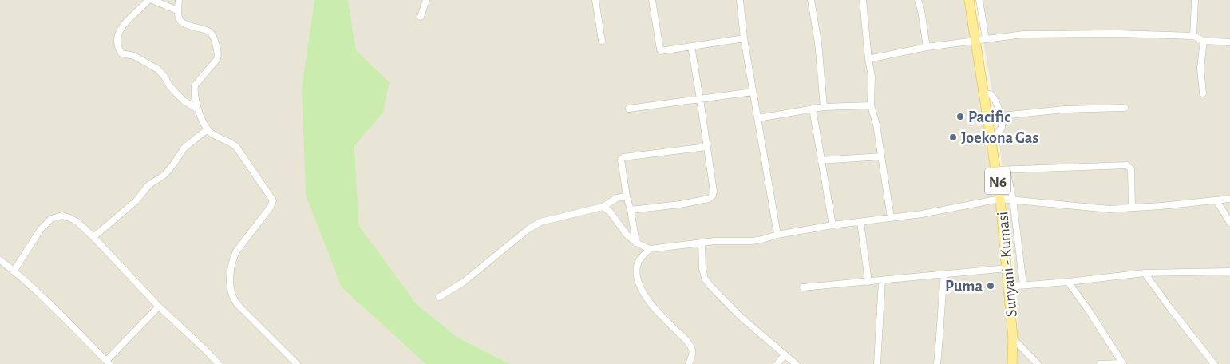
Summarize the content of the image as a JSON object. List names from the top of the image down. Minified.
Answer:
{"streets":{"main road":["N6","Sunyani - Kumasi"]},"places":["Pacific","Joekona Gas","Puma"]}
